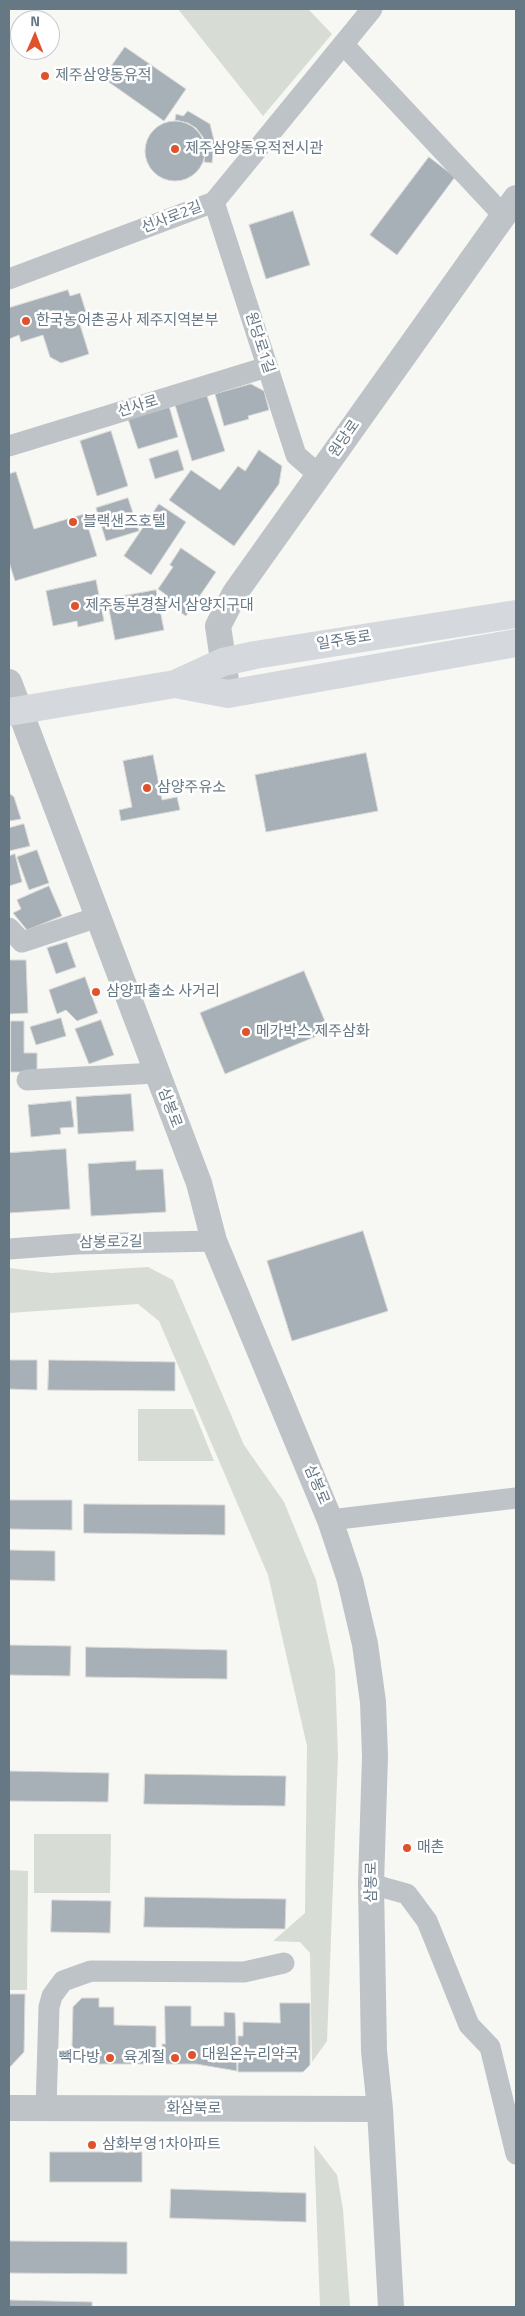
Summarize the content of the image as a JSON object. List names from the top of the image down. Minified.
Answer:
{"streets":{"main road":["일주동로"],"street":["선사로2길","원당로1길","선사로","원당로","삼봉로","삼봉로2길","화삼북로"]},"crossings":[["선사로2길","원당로1길"],["원당로1길","선사로"],["원당로1길","원당로"],["원당로","일주동로"],["일주동로","삼봉로"],["삼봉로","삼봉로2길"],["삼봉로","화삼북로"]],"places":["제주삼양동유적","제주삼양동유적전시관","한국농어촌공사 제주지역본부","블랙샌즈호텔","제주동부경찰서 삼양지구대","삼양주유소","삼양파출소 사거리","메가박스 제주삼화","매촌","대원온누리약국","빽다방","육계절","삼화부영1차아파트"],"north":"top"}
